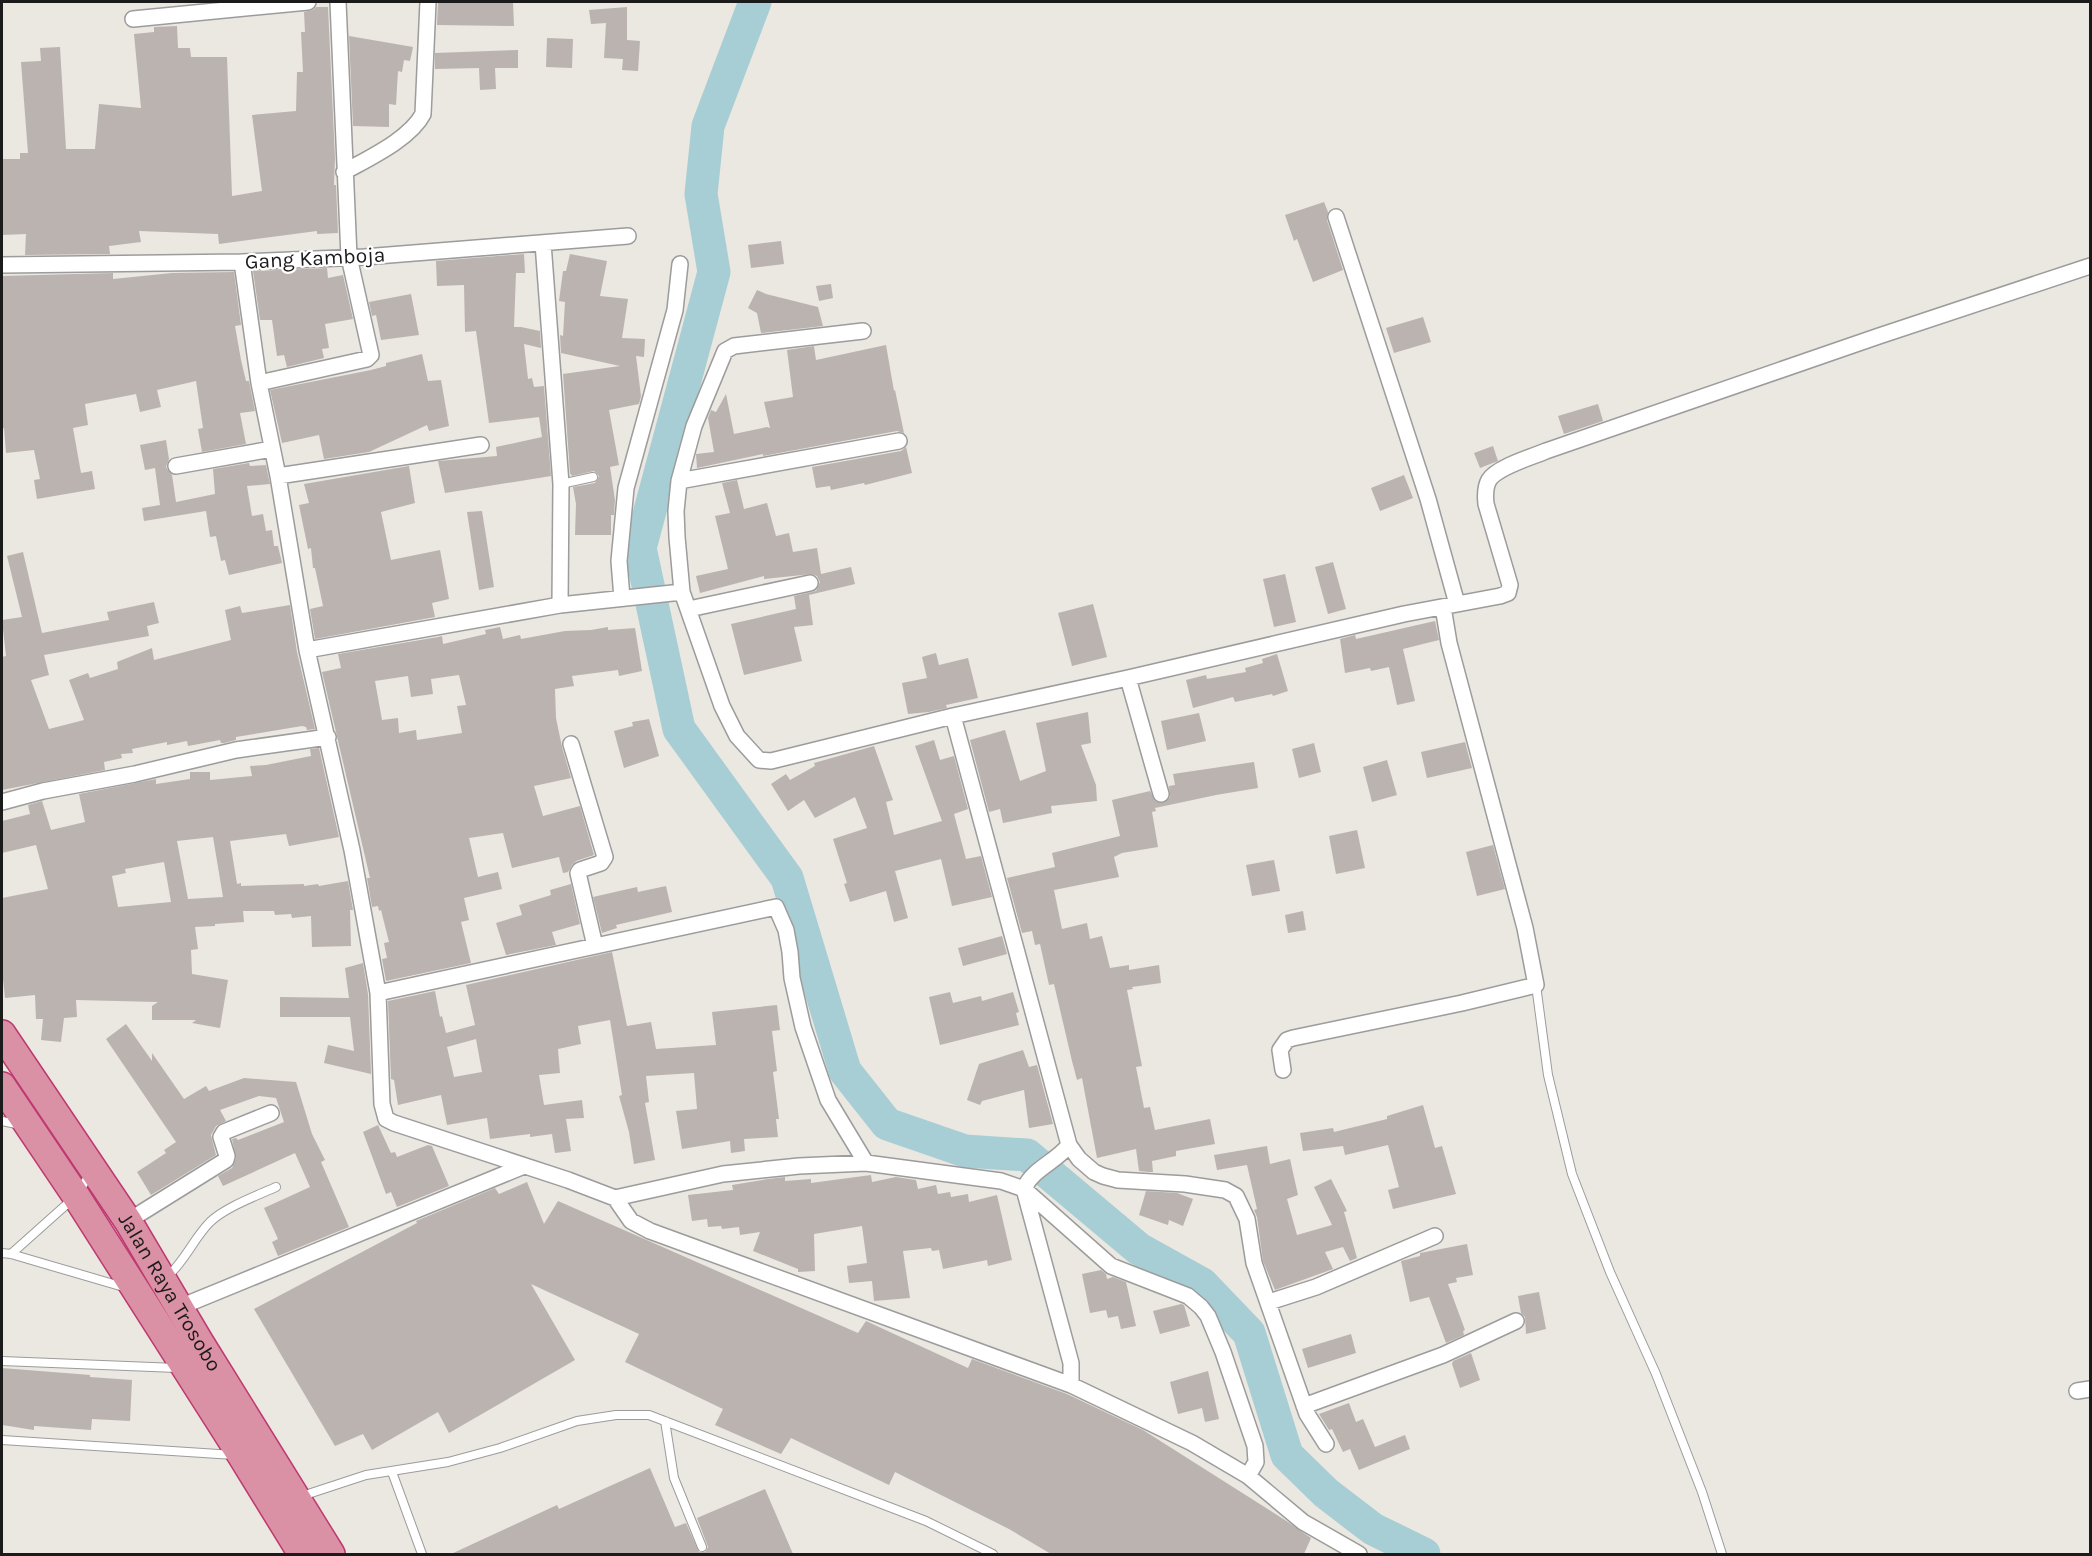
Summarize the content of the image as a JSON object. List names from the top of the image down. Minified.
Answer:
{"streets":{"highway":["Jalan Raya Trosobo"],"street":["Gang Kamboja"]}}
